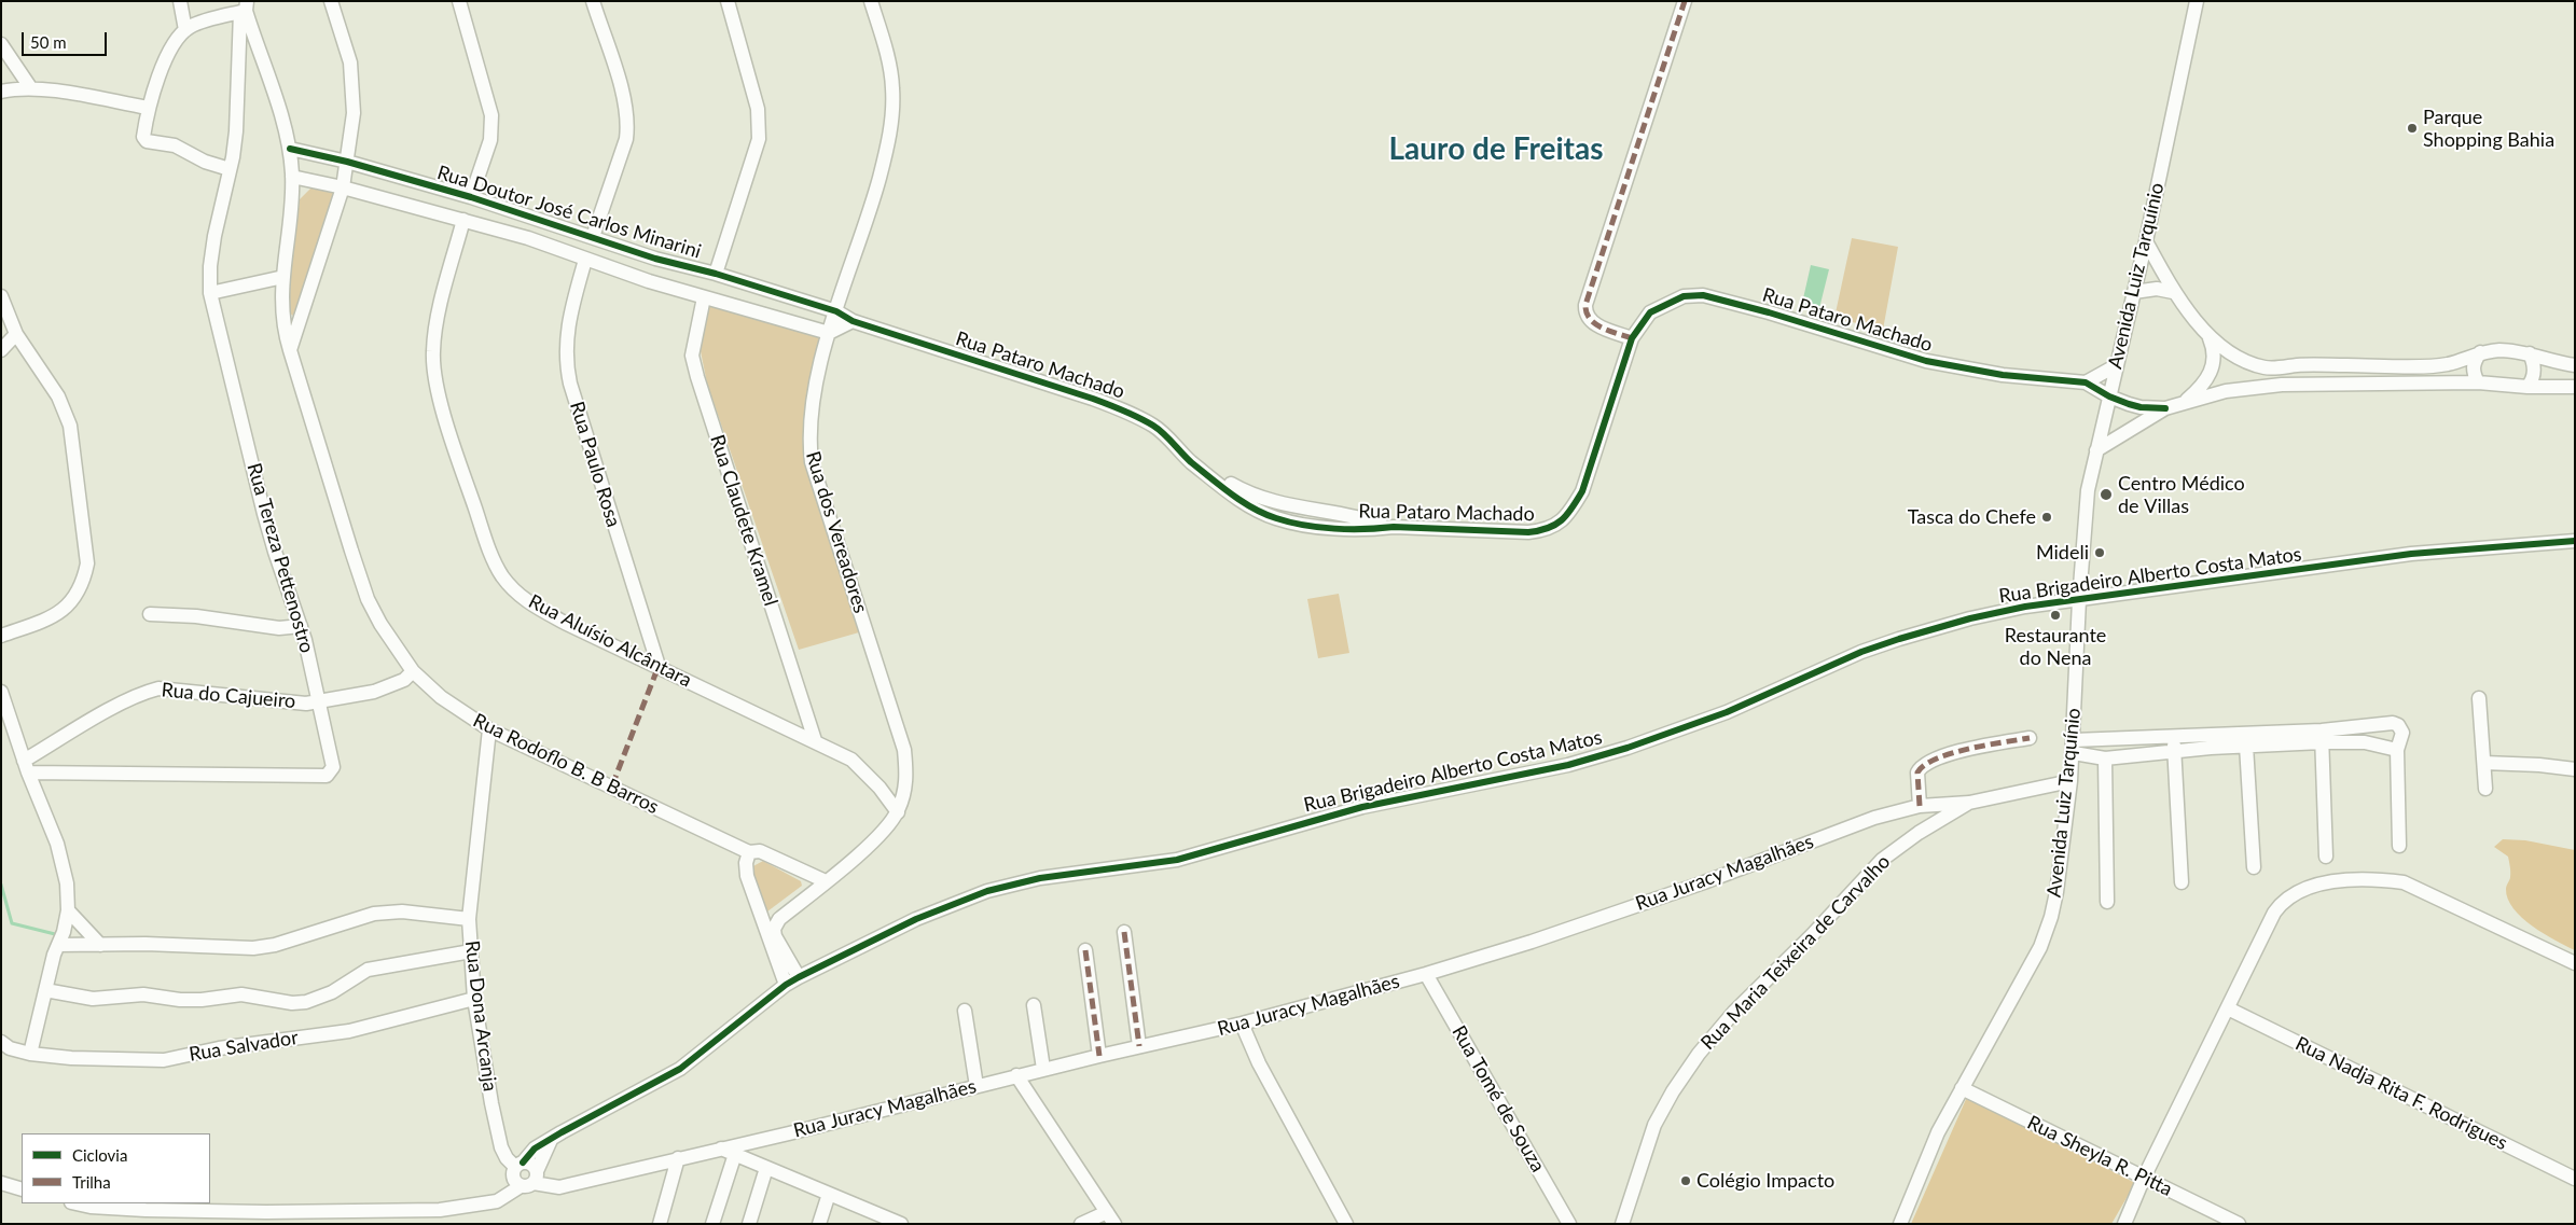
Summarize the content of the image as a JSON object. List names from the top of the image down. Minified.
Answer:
{"streets":{"street":["Rua Doutor José Carlos Minarini","Avenida Luiz Tarquínio","Rua Pataro Machado","Rua Paulo Rosa","Rua Claudete Kramel","Rua dos Vereadores","Rua Tereza Pettenostro","Rua Brigadeiro Alberto Costa Matos","Rua Aluísio Alcântara","Rua do Cajueiro","Rua Rodoflo B. B Barros","Rua Juracy Magalhães","Rua Maria Teixeira de Carvalho","Rua Dona Arcanja","Rua Salvador","Rua Nadja Rita F. Rodrigues","Rua Tomé de Souza","Rua Sheyla R. Pitta"]},"crossings":[["Rua Doutor José Carlos Minarini","Rua Pataro Machado"],["Rua Doutor José Carlos Minarini","Rua Paulo Rosa"],["Rua Doutor José Carlos Minarini","Rua Claudete Kramel"],["Rua Doutor José Carlos Minarini","Rua dos Vereadores"],["Rua Doutor José Carlos Minarini","Rua Aluísio Alcântara"],["Rua Doutor José Carlos Minarini","Rua Rodoflo B. B Barros"],["Avenida Luiz Tarquínio","Rua Pataro Machado"],["Avenida Luiz Tarquínio","Rua Brigadeiro Alberto Costa Matos"],["Avenida Luiz Tarquínio","Rua Juracy Magalhães"],["Avenida Luiz Tarquínio","Rua Sheyla R. Pitta"],["Rua Pataro Machado","Rua dos Vereadores"],["Rua Paulo Rosa","Rua Aluísio Alcântara"],["Rua Claudete Kramel","Rua Aluísio Alcântara"],["Rua dos Vereadores","Rua Brigadeiro Alberto Costa Matos"],["Rua dos Vereadores","Rua Aluísio Alcântara"],["Rua dos Vereadores","Rua Rodoflo B. B Barros"],["Rua Tereza Pettenostro","Rua do Cajueiro"],["Rua Tereza Pettenostro","Rua Rodoflo B. B Barros"],["Rua Brigadeiro Alberto Costa Matos","Rua Dona Arcanja"],["Rua do Cajueiro","Rua Rodoflo B. B Barros"],["Rua Rodoflo B. B Barros","Rua Dona Arcanja"],["Rua Juracy Magalhães","Rua Maria Teixeira de Carvalho"],["Rua Juracy Magalhães","Rua Tomé de Souza"],["Rua Dona Arcanja","Rua Salvador"]],"districts":["Lauro de Freitas"],"places":["Parque Shopping Bahia","Centro Médico de Villas","Tasca do Chefe","Mideli","Restaurante do Nena","Colégio Impacto"],"legend":["Ciclovia","Trilha"],"scale_bar":"50 m"}
